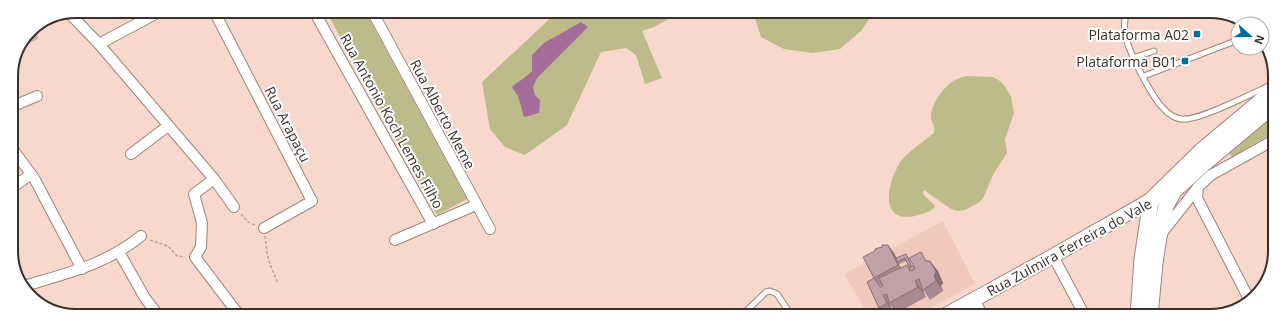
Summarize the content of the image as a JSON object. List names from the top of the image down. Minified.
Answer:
{"streets":{"street":["Rua Alberto Meme","Rua Antonio Koch Lemes Filho","Rua Arapaçu","Rua Zulmira Ferreira do Vale"]},"places":{"transit":["Plataforma A02","Plataforma B01"]},"north":"right"}
